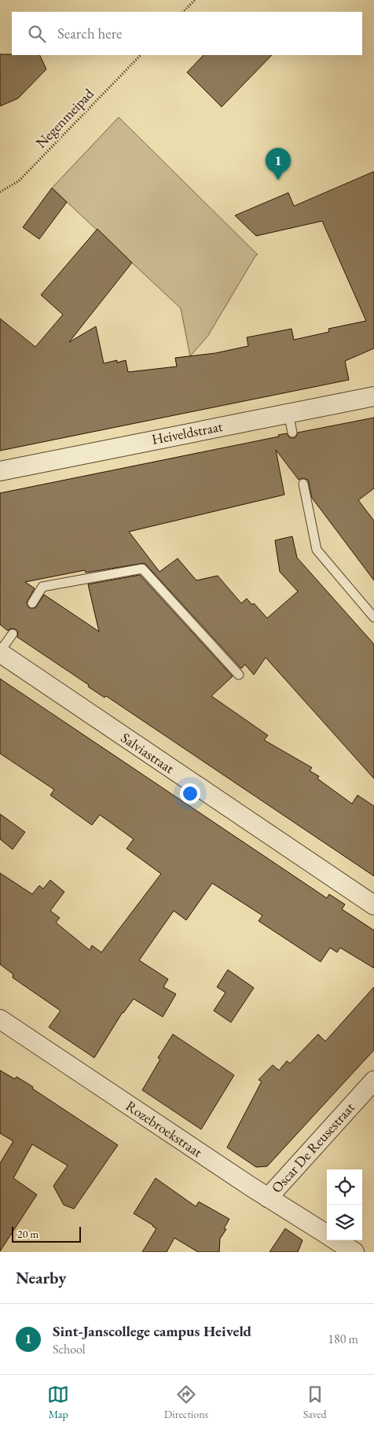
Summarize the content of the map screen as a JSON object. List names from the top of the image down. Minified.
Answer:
{"streets":{"street":["Heiveldstraat","Salviastraat","Rozebroekstraat","Oscar De Reusestraat"],"path":["Negenmeipad"]},"crossings":[["Rozebroekstraat","Oscar De Reusestraat"]],"scale_bar":"20 m","page":{"search":"Search here","pins":"1","scale":"20 m","heading":"Nearby","list":[{"mark":"1","name":"Sint-Janscollege campus Heiveld","note":"School","value":"180 m"}],"nav":["Map","Directions","Saved"]}}
